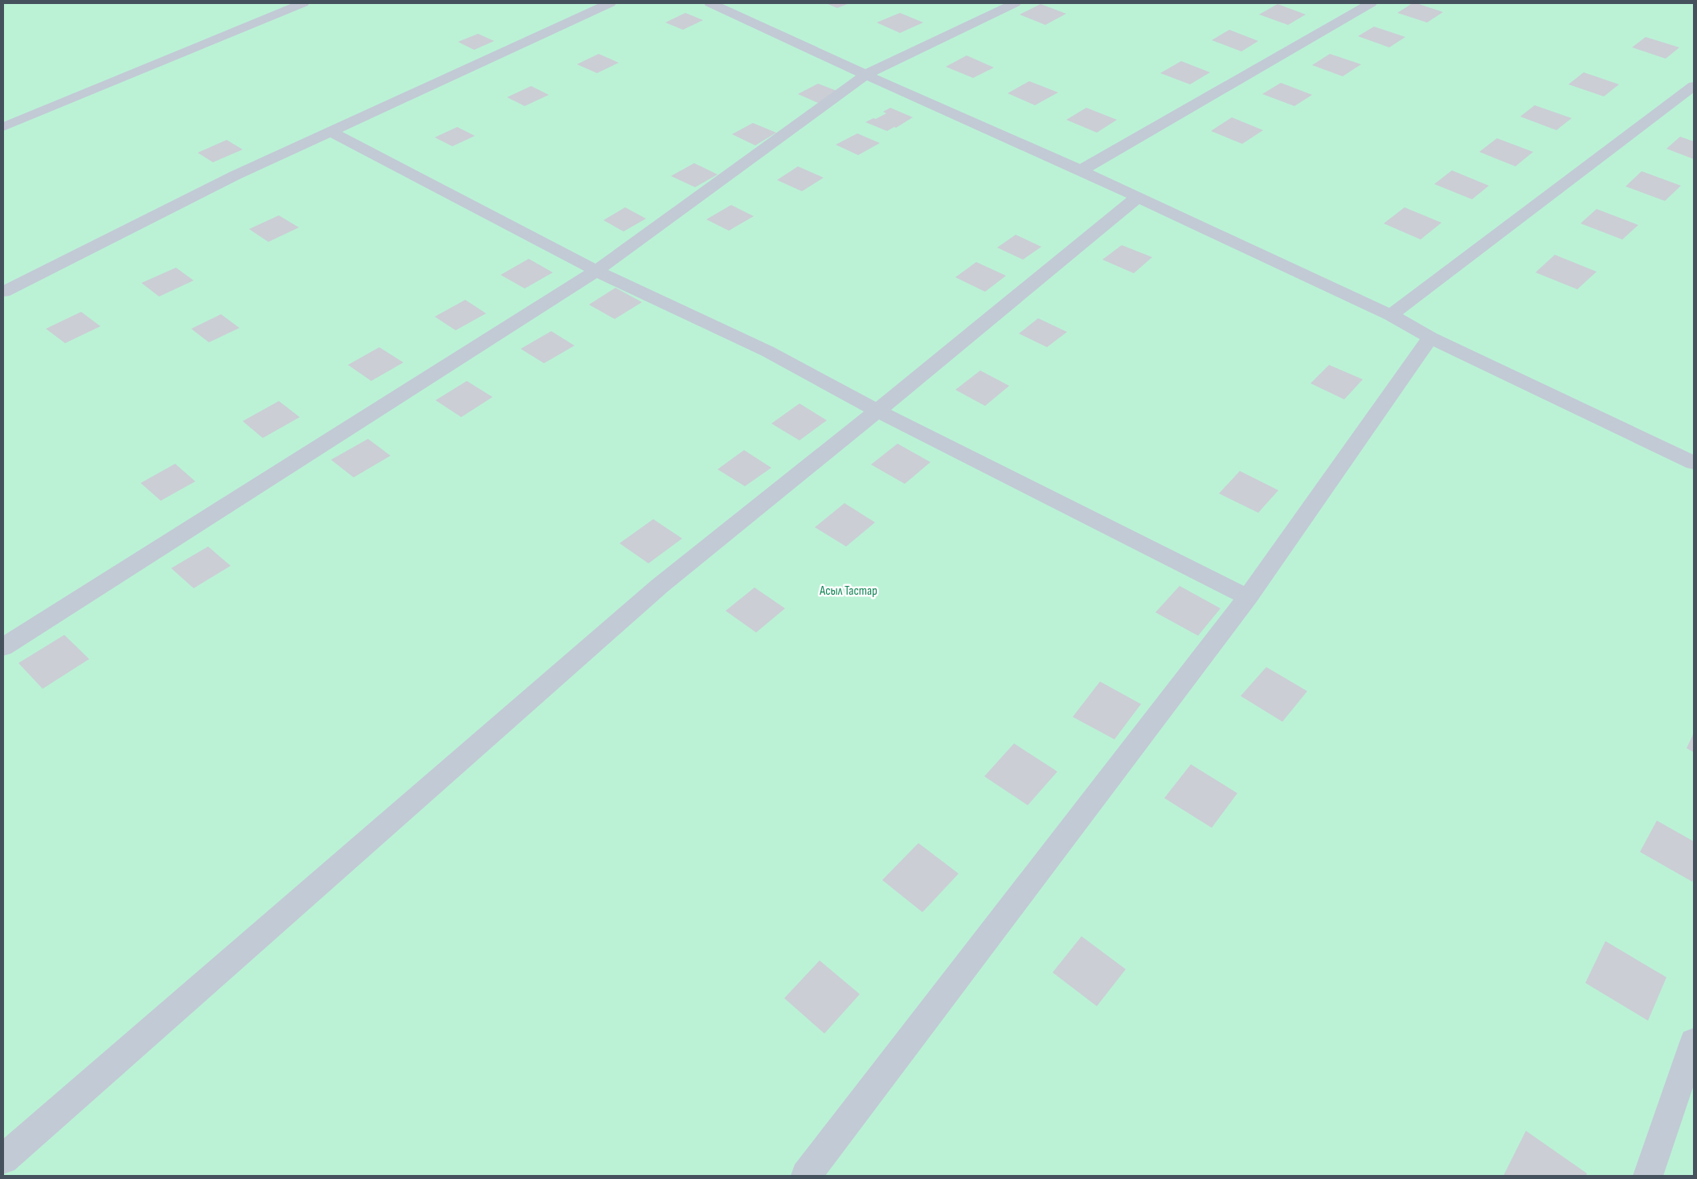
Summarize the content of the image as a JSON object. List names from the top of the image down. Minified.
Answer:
{"parks":["Асыл Тастар"]}
